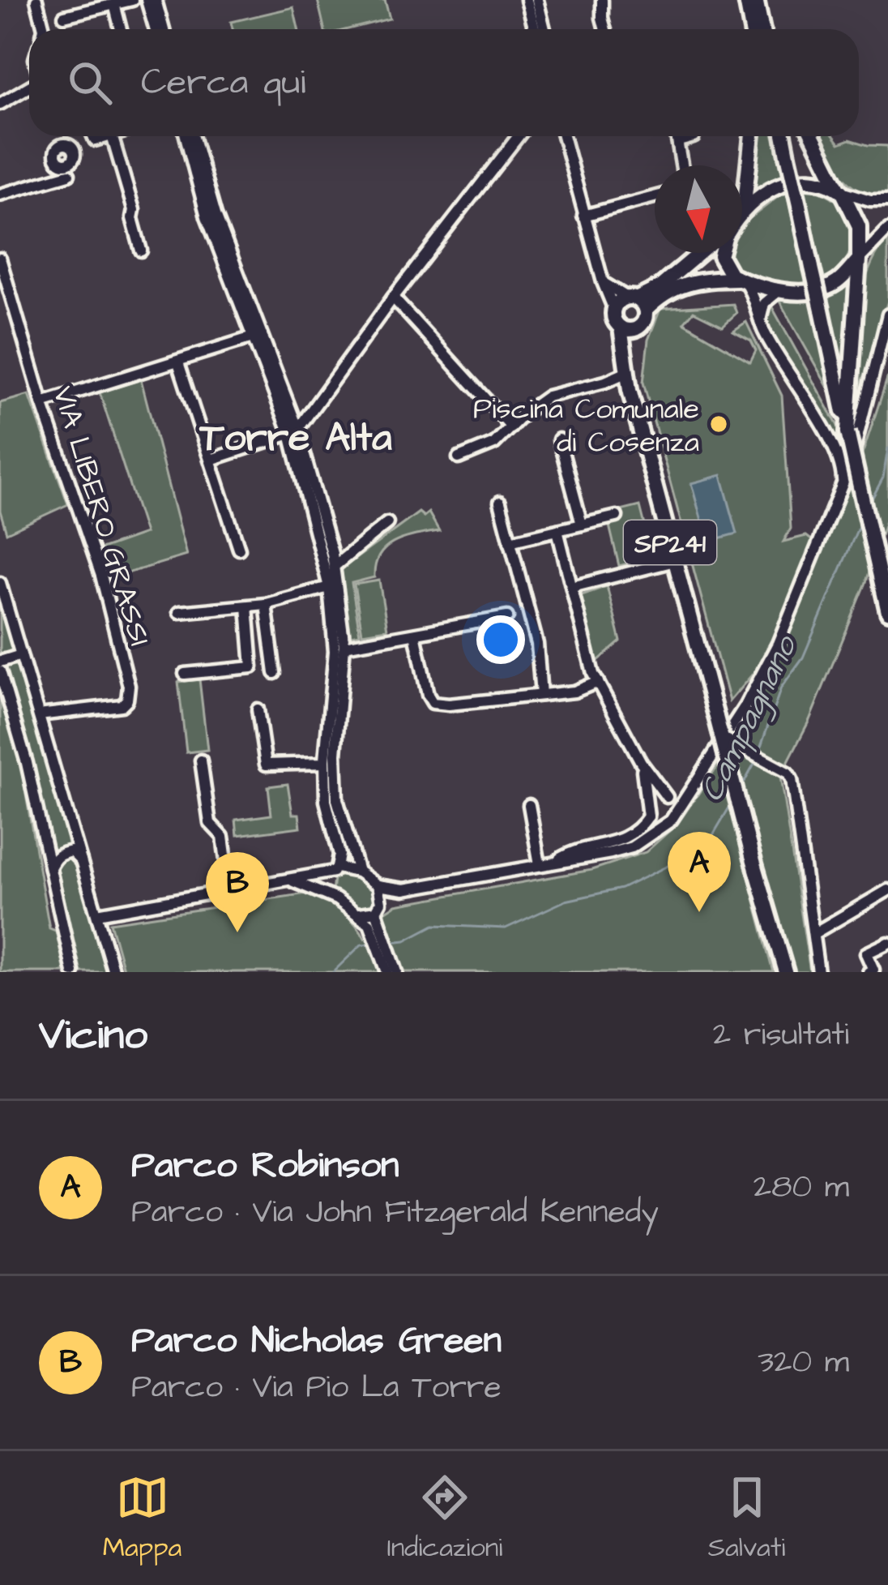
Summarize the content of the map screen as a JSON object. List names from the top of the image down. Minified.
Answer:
{"streets":{"main road":["SP241"],"street":["VIA LIBERO GRASSI"]},"districts":["Torre Alta"],"water":["Campagnano"],"places":["Piscina Comunale di Cosenza"],"north":"bottom","page":{"search":"Cerca qui","pins":["A","B"],"heading":["Vicino","2 risultati"],"list":[{"mark":"A","name":"Parco Robinson","note":"Parco · Via John Fitzgerald Kennedy","value":"280 m"},{"mark":"B","name":"Parco Nicholas Green","note":"Parco · Via Pio La Torre","value":"320 m"}],"nav":["Mappa","Indicazioni","Salvati"]}}
